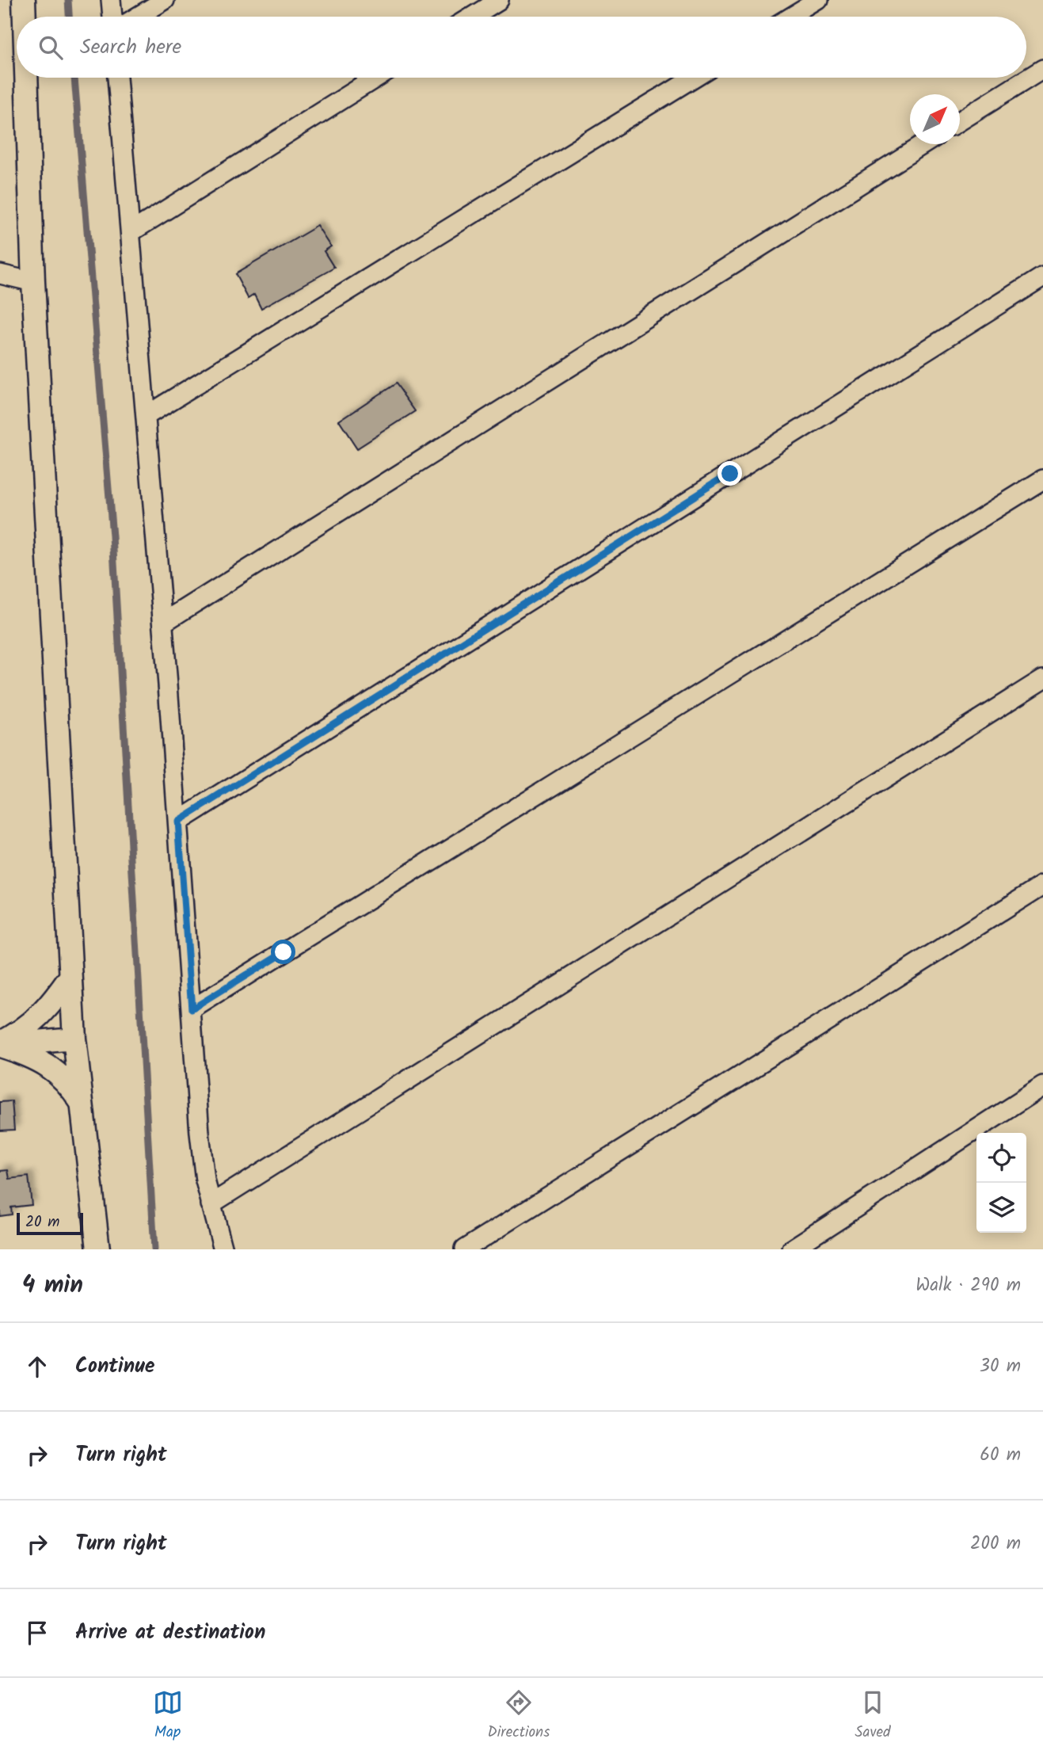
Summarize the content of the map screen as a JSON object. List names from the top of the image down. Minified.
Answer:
{"scale_bar":"20 m","north":"top right","page":{"search":"Search here","scale":"20 m","heading":["4 min","Walk · 290 m"],"list":[["Continue","30 m"],["Turn right","60 m"],["Turn right","200 m"],"Arrive at destination"],"nav":["Map","Directions","Saved"]}}
